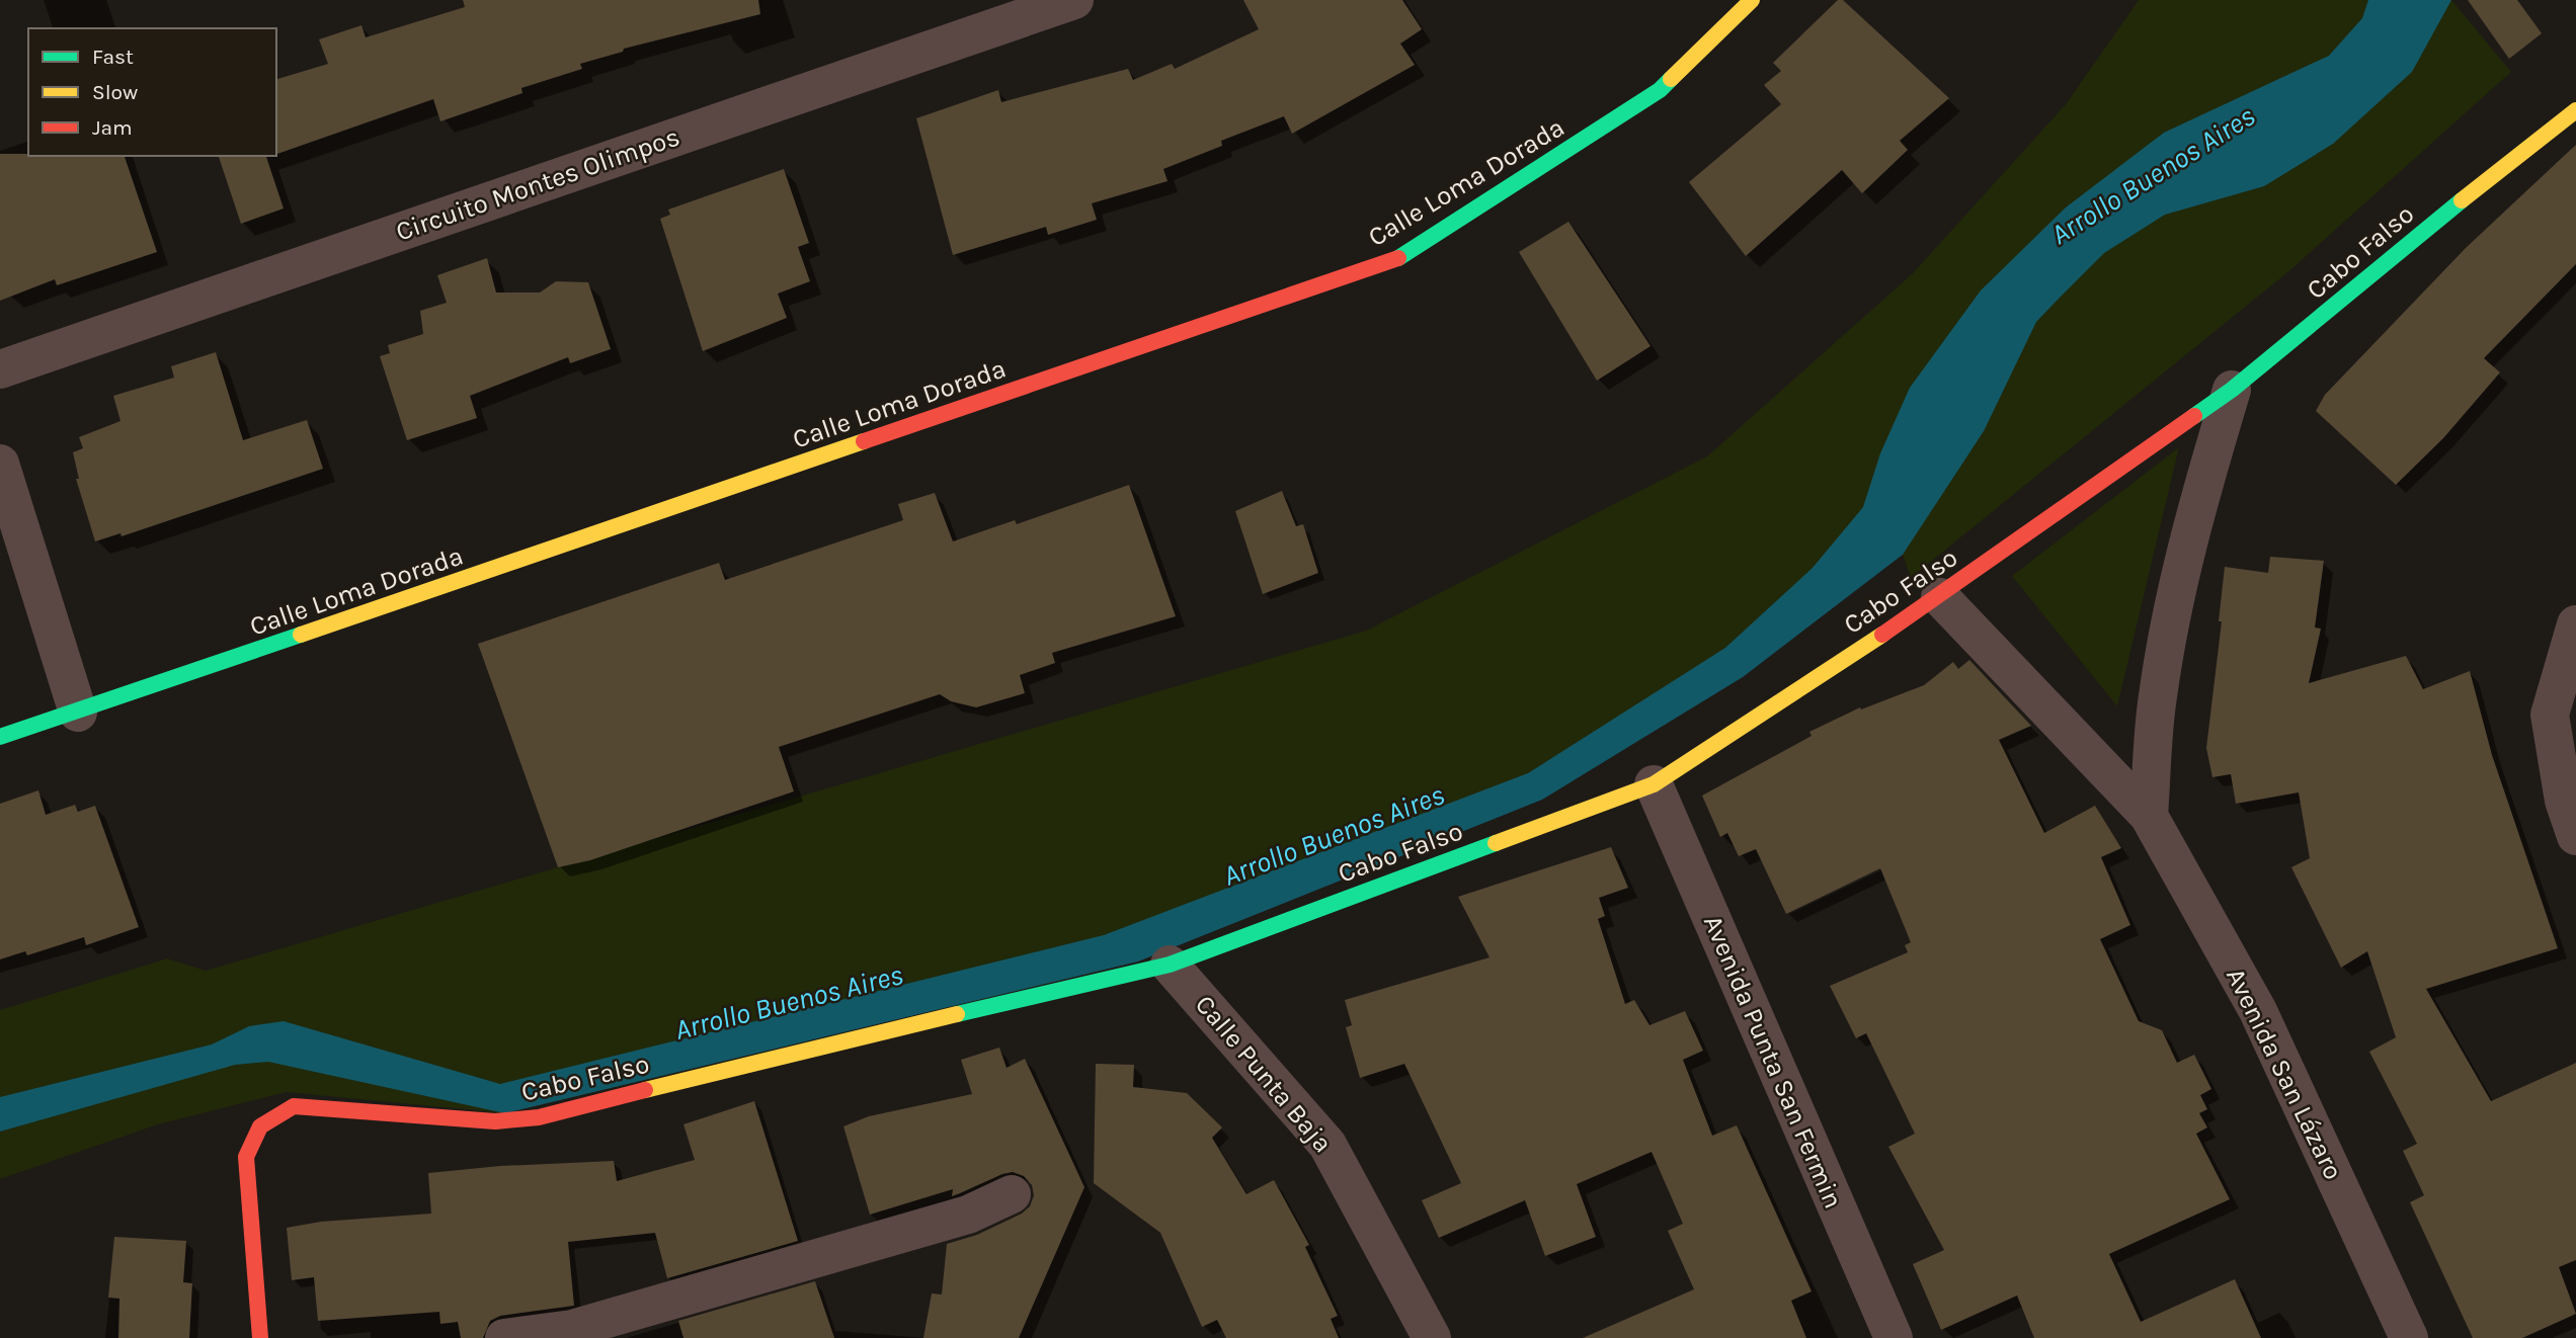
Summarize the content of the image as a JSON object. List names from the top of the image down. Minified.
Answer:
{"streets":{"street":["Calle Loma Dorada","Circuito Montes Olimpos","Cabo Falso","Avenida Punta San Fermin","Calle Punta Baja","Avenida San Lázaro"]},"crossings":[["Cabo Falso","Avenida Punta San Fermin"],["Cabo Falso","Calle Punta Baja"],["Cabo Falso","Avenida San Lázaro"]],"water":["Arrollo Buenos Aires"],"legend":["Fast","Slow","Jam"]}
